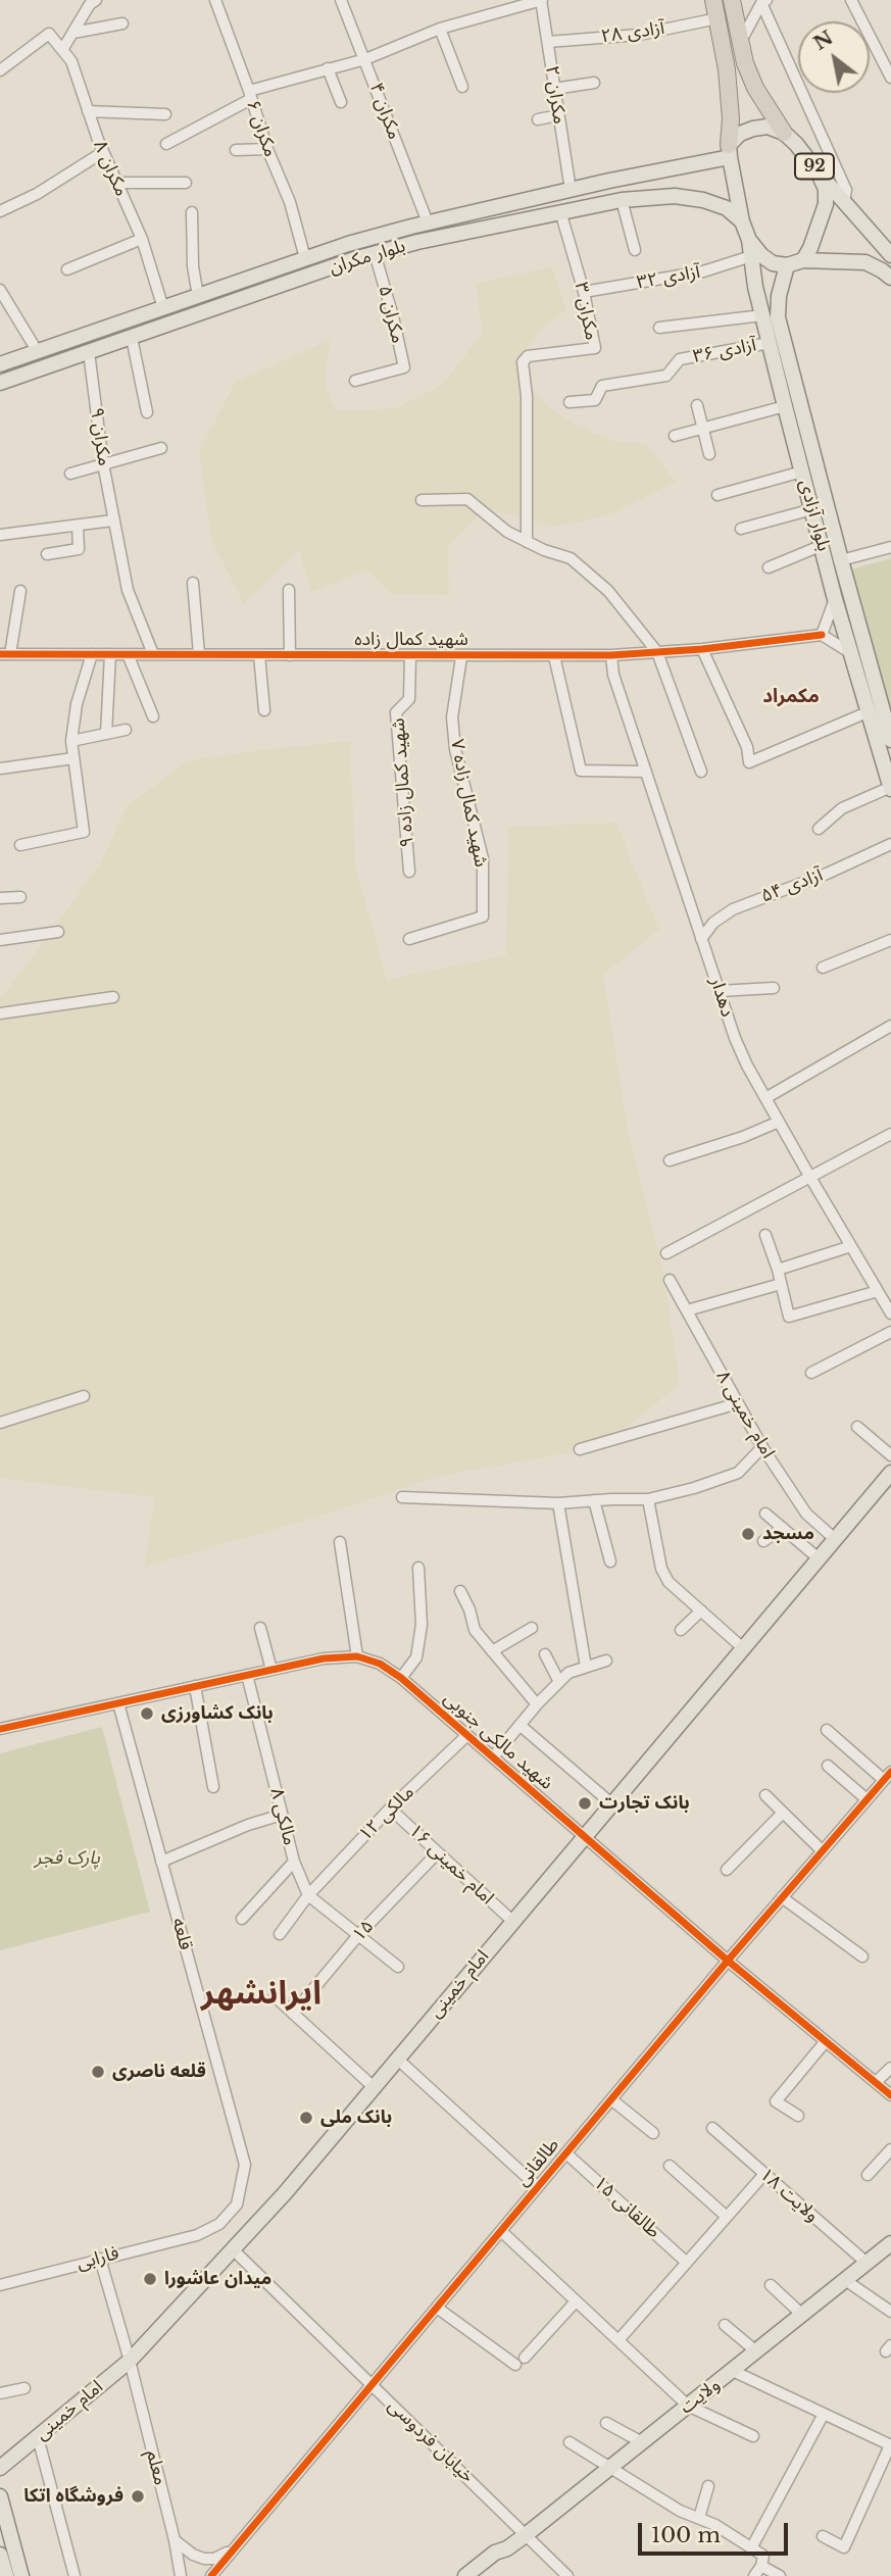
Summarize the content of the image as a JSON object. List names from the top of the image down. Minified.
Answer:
{"streets":{"highway":["92"],"main road":["بلوار مکران","بلوار آزادی","امام خمینی","ولایت"],"street":["آزادی ۲۸","مکران ۲","مکران ۴","مکران ۶","مکران ۸","آزادی ۳۲","مکران ۳","مکران ۵","آزادی ۳۶","مکران ۹","شهید کمال زاده","شهید کمال زاده ۹","شهید کمال زاده ۷","آزادی ۵۴","دهدار","امام خمینی ۸","شهید مالکی جنوبی","مالکی ۱۲","مالکی ۸","امام خمینی ۱۶","۱۵","قلعه","طالقانی","ولایت ۱۸","طالقانی ۱۵","فارابی","خیابان فردوسی","معلم"]},"crossings":[["آزادی ۲۸","مکران ۲"],["مکران ۲","بلوار مکران"],["مکران ۴","بلوار مکران"],["مکران ۶","بلوار مکران"],["92","بلوار مکران"],["92","بلوار آزادی"],["مکران ۸","بلوار مکران"],["بلوار مکران","مکران ۳"],["بلوار مکران","مکران ۵"],["بلوار مکران","مکران ۹"],["بلوار مکران","بلوار آزادی"],["آزادی ۳۲","مکران ۳"],["آزادی ۳۲","بلوار آزادی"],["آزادی ۳۶","بلوار آزادی"],["مکران ۹","شهید کمال زاده"],["شهید کمال زاده","شهید کمال زاده ۹"],["شهید کمال زاده","شهید کمال زاده ۷"],["شهید کمال زاده","دهدار"],["آزادی ۵۴","دهدار"],["امام خمینی ۸","امام خمینی"],["شهید مالکی جنوبی","مالکی ۱۲"],["شهید مالکی جنوبی","مالکی ۸"],["شهید مالکی جنوبی","قلعه"],["شهید مالکی جنوبی","امام خمینی"],["شهید مالکی جنوبی","طالقانی"],["مالکی ۱۲","مالکی ۸"],["مالکی ۱۲","امام خمینی ۱۶"],["مالکی ۸","۱۵"],["امام خمینی ۱۶","۱۵"],["امام خمینی ۱۶","امام خمینی"],["قلعه","فارابی"],["امام خمینی","خیابان فردوسی"],["امام خمینی","معلم"],["طالقانی","طالقانی ۱۵"],["طالقانی","خیابان فردوسی"],["ولایت ۱۸","ولایت"],["فارابی","معلم"],["ولایت","خیابان فردوسی"]],"districts":["مکمراد","ایرانشهر"],"parks":["پارک فجر"],"places":["مسجد","بانک کشاورزی","بانک تجارت","قلعه ناصری","بانک ملی","میدان عاشورا","فروشگاه اتکا"],"scale_bar":"100 m","north":"top left"}
